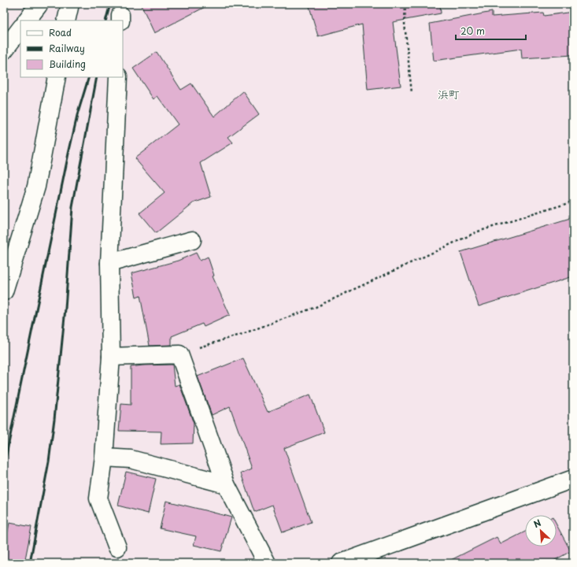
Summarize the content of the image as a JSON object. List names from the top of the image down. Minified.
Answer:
{"districts":["浜町"],"legend":["Road","Railway","Building"],"scale_bar":"20 m","north":"top left"}
